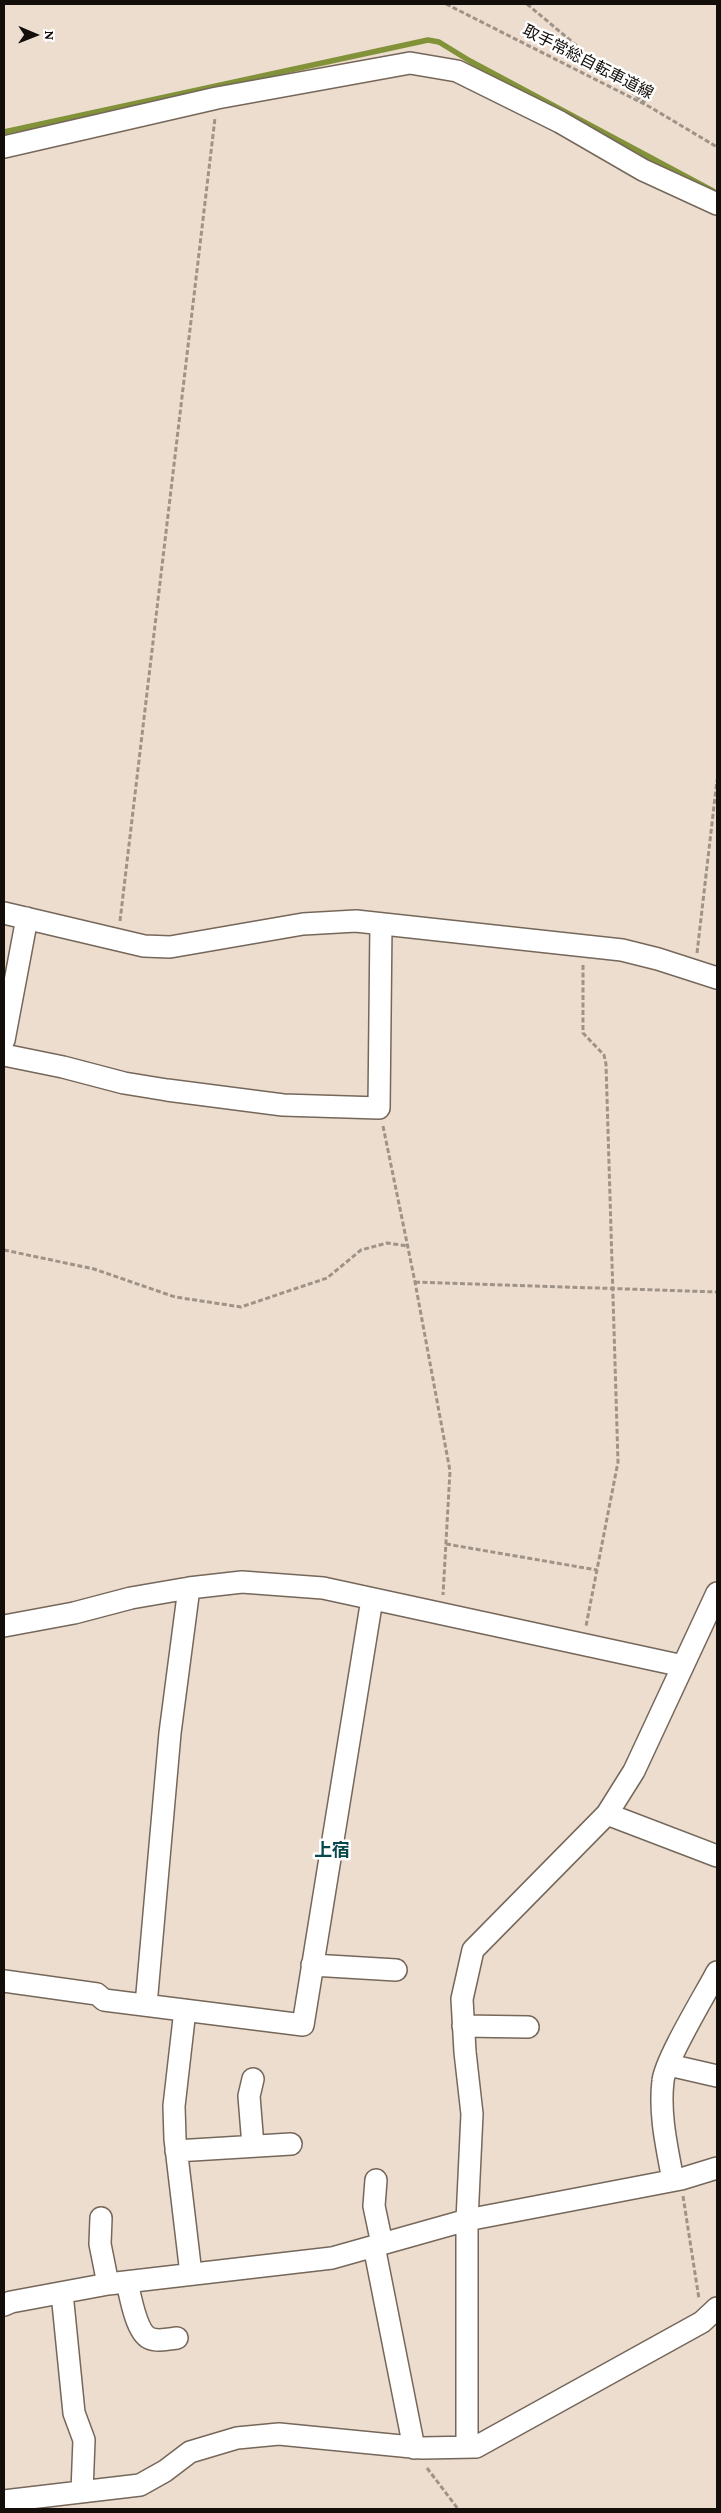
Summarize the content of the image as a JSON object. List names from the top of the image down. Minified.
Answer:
{"streets":{"path":["取手常総自転車道線"]},"districts":["上宿"],"north":"right"}
